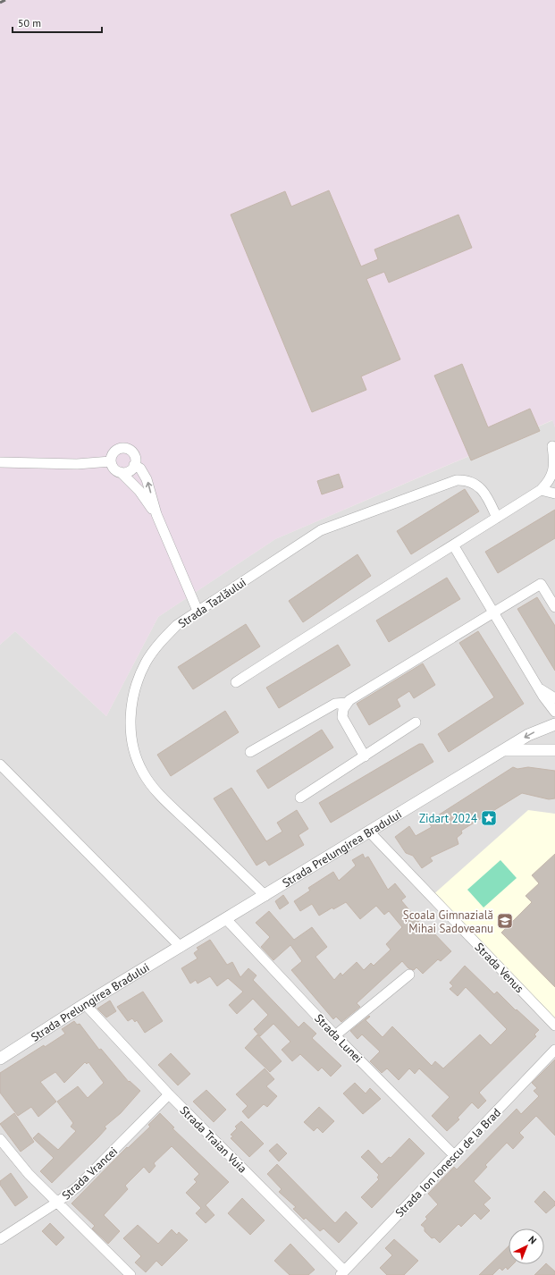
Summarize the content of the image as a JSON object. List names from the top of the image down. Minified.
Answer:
{"streets":{"street":["Strada Tazlăului","Strada Prelungirea Bradului","Strada Venus","Strada Lunei","Strada Traian Vuia","Strada Ion Ionescu de la Brad","Strada Vrancei"]},"crossings":[["Strada Tazlăului","Strada Prelungirea Bradului"],["Strada Prelungirea Bradului","Strada Venus"],["Strada Prelungirea Bradului","Strada Lunei"],["Strada Prelungirea Bradului","Strada Traian Vuia"],["Strada Lunei","Strada Ion Ionescu de la Brad"],["Strada Traian Vuia","Strada Ion Ionescu de la Brad"],["Strada Traian Vuia","Strada Vrancei"]],"places":{"place":["Zidart 2024"],"school or university":["Școala Gimnazială Mihai Sadoveanu"]},"scale_bar":"50 m","north":"top right"}
